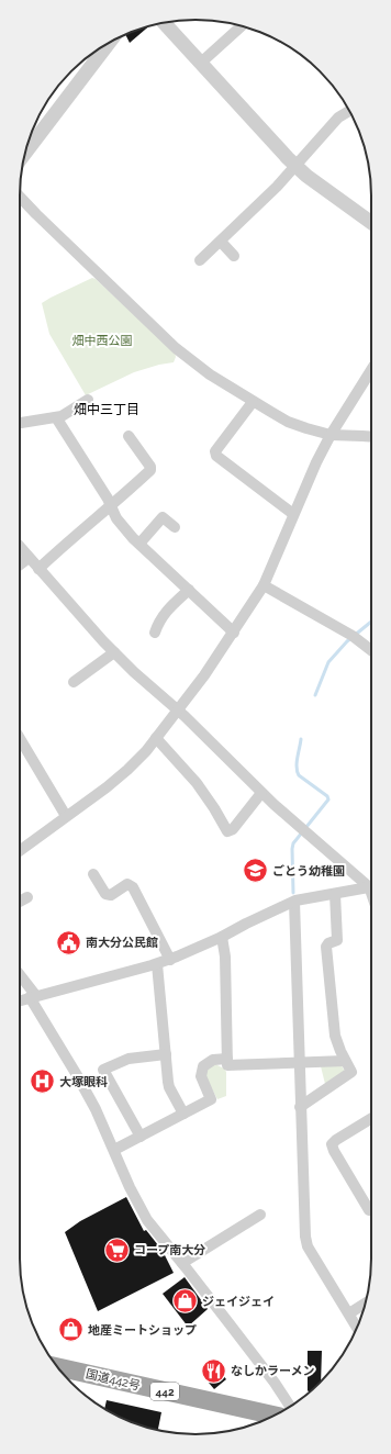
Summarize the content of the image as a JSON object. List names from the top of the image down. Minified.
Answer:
{"streets":{"highway":["国道442号","442"]},"districts":["畑中三丁目"],"parks":["畑中西公園"],"places":{"school or university":["ごとう幼稚園"],"public building":["南大分公民館"],"hospital":["大塚眼科"],"supermarket":["コープ南大分"],"shop":["ジェイジェイ","地産ミートショップ"],"restaurant":["なしかラーメン"]}}
